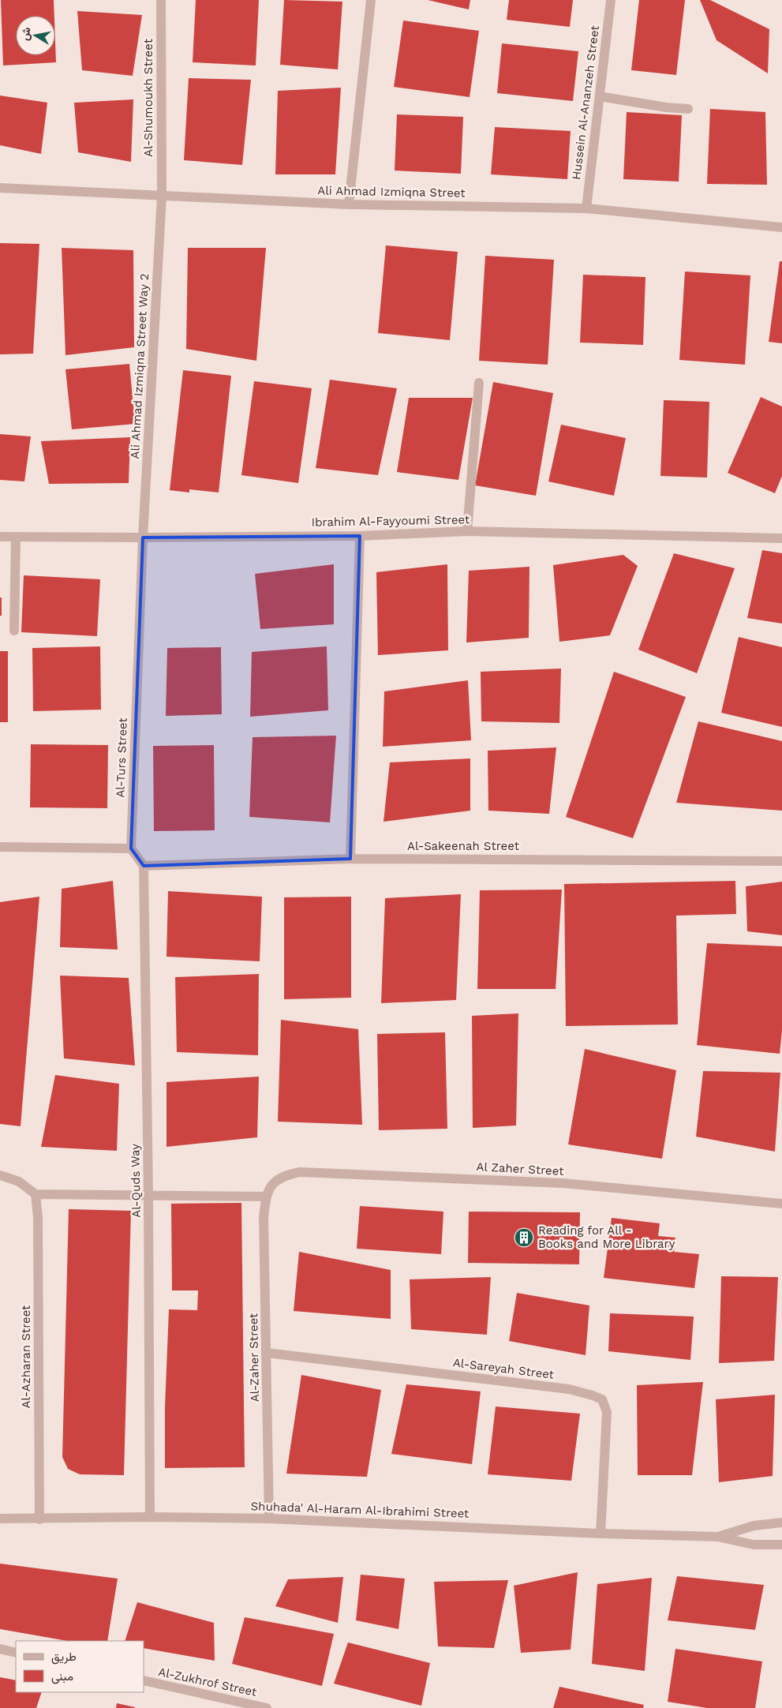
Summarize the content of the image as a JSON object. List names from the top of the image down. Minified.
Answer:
{"streets":{"street":["Al-Shumoukh Street","Hussein Al-Ananzeh Street","Ali Ahmad Izmiqna Street","Ali Ahmad Izmiqna Street Way 2","Ibrahim Al-Fayyoumi Street","Al-Turs Street","Al-Sakeenah Street","Al Zaher Street","Al-Quds Way","Al-Azharan Street","Al-Zaher Street","Al-Sareyah Street","Shuhada' Al-Haram Al-Ibrahimi Street","Al-Zukhrof Street"]},"crossings":[["Al-Shumoukh Street","Ali Ahmad Izmiqna Street"],["Al-Shumoukh Street","Ali Ahmad Izmiqna Street Way 2"],["Hussein Al-Ananzeh Street","Ali Ahmad Izmiqna Street"],["Ali Ahmad Izmiqna Street","Ali Ahmad Izmiqna Street Way 2"],["Ali Ahmad Izmiqna Street Way 2","Ibrahim Al-Fayyoumi Street"],["Ali Ahmad Izmiqna Street Way 2","Al-Turs Street"],["Ibrahim Al-Fayyoumi Street","Al-Turs Street"],["Al-Sakeenah Street","Al-Quds Way"],["Al Zaher Street","Al-Zaher Street"],["Al-Quds Way","Shuhada' Al-Haram Al-Ibrahimi Street"],["Al-Azharan Street","Shuhada' Al-Haram Al-Ibrahimi Street"],["Al-Zaher Street","Al-Sareyah Street"],["Al-Zaher Street","Shuhada' Al-Haram Al-Ibrahimi Street"],["Al-Sareyah Street","Shuhada' Al-Haram Al-Ibrahimi Street"]],"places":{"building":["Reading for All - Books and More Library"]},"legend":["طريق","مبنى"],"north":"left"}
